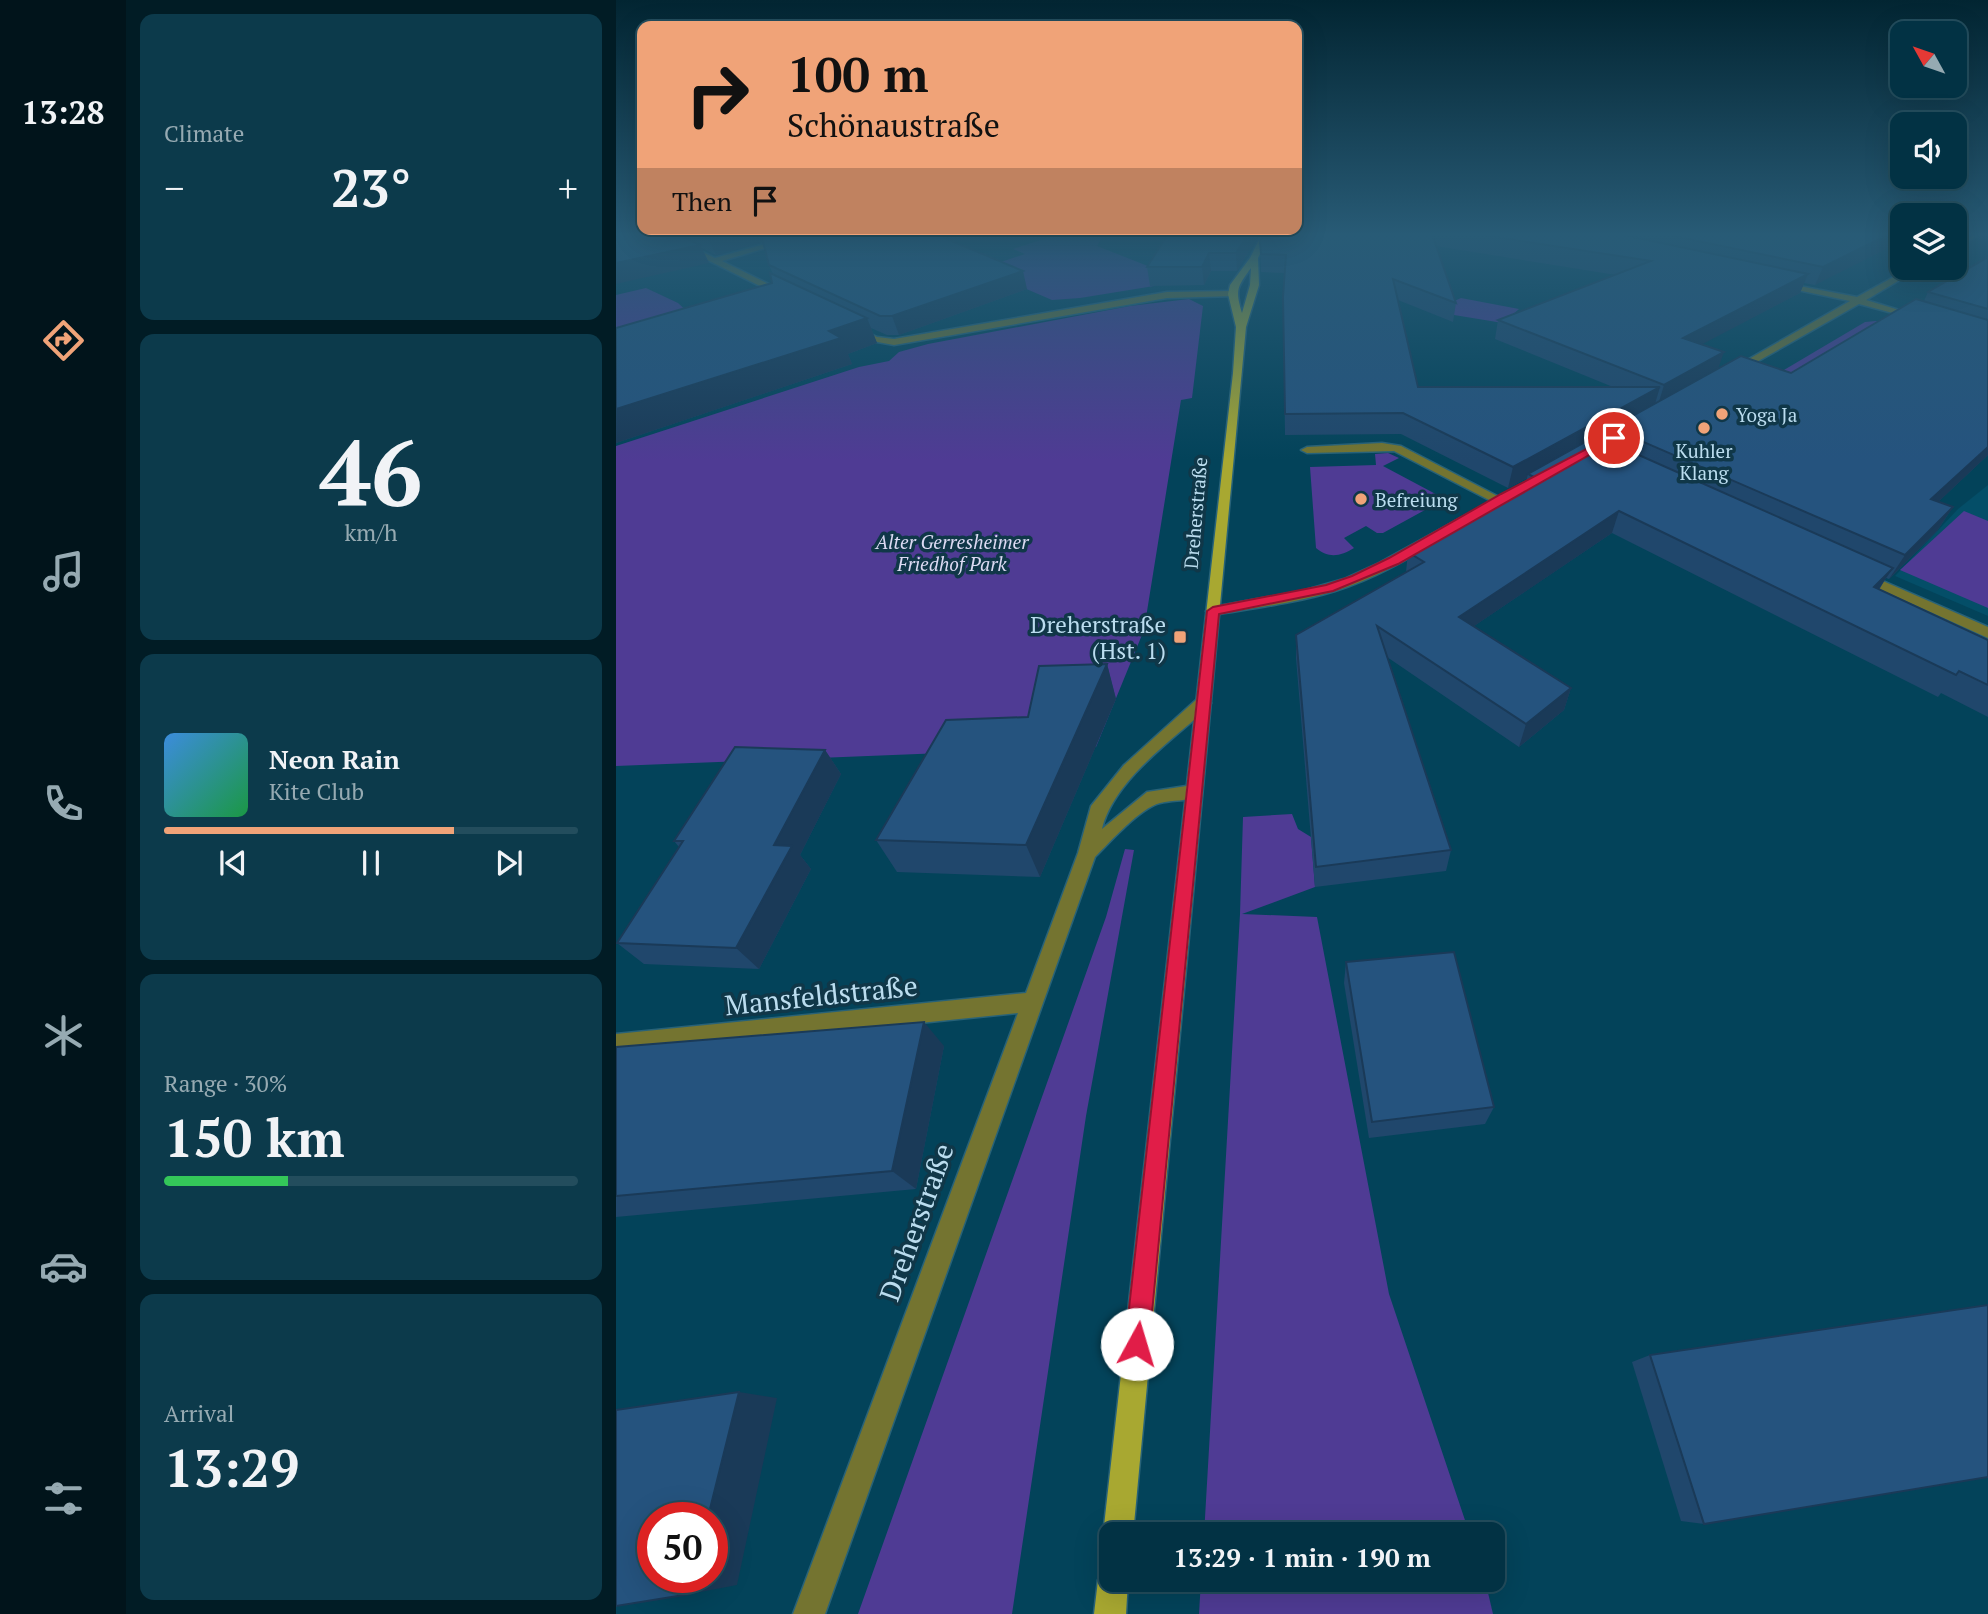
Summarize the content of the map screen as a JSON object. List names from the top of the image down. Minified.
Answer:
{"streets":{"main road":["Dreherstraße"],"street":["Mansfeldstraße"]},"crossings":[["Dreherstraße","Mansfeldstraße"]],"parks":["Alter Gerresheimer Friedhof Park"],"places":{"other":["Yoga Ja","Kuhler Klang","Befreiung"],"transit":["Dreherstraße (Hst. 1)"]},"north":"top left","page":{"tabs":"13:28","tile":["Climate",["46","km/h"],["Range · 30%","150 km"],["Arrival","13:29"]],"turn":["100 m","Schönaustraße"],"heat":["−","23°","+"],"then":"Then","song":["Neon Rain","Kite Club"],"limit":"50","trip":"13:29 · 1 min · 190 m"}}
